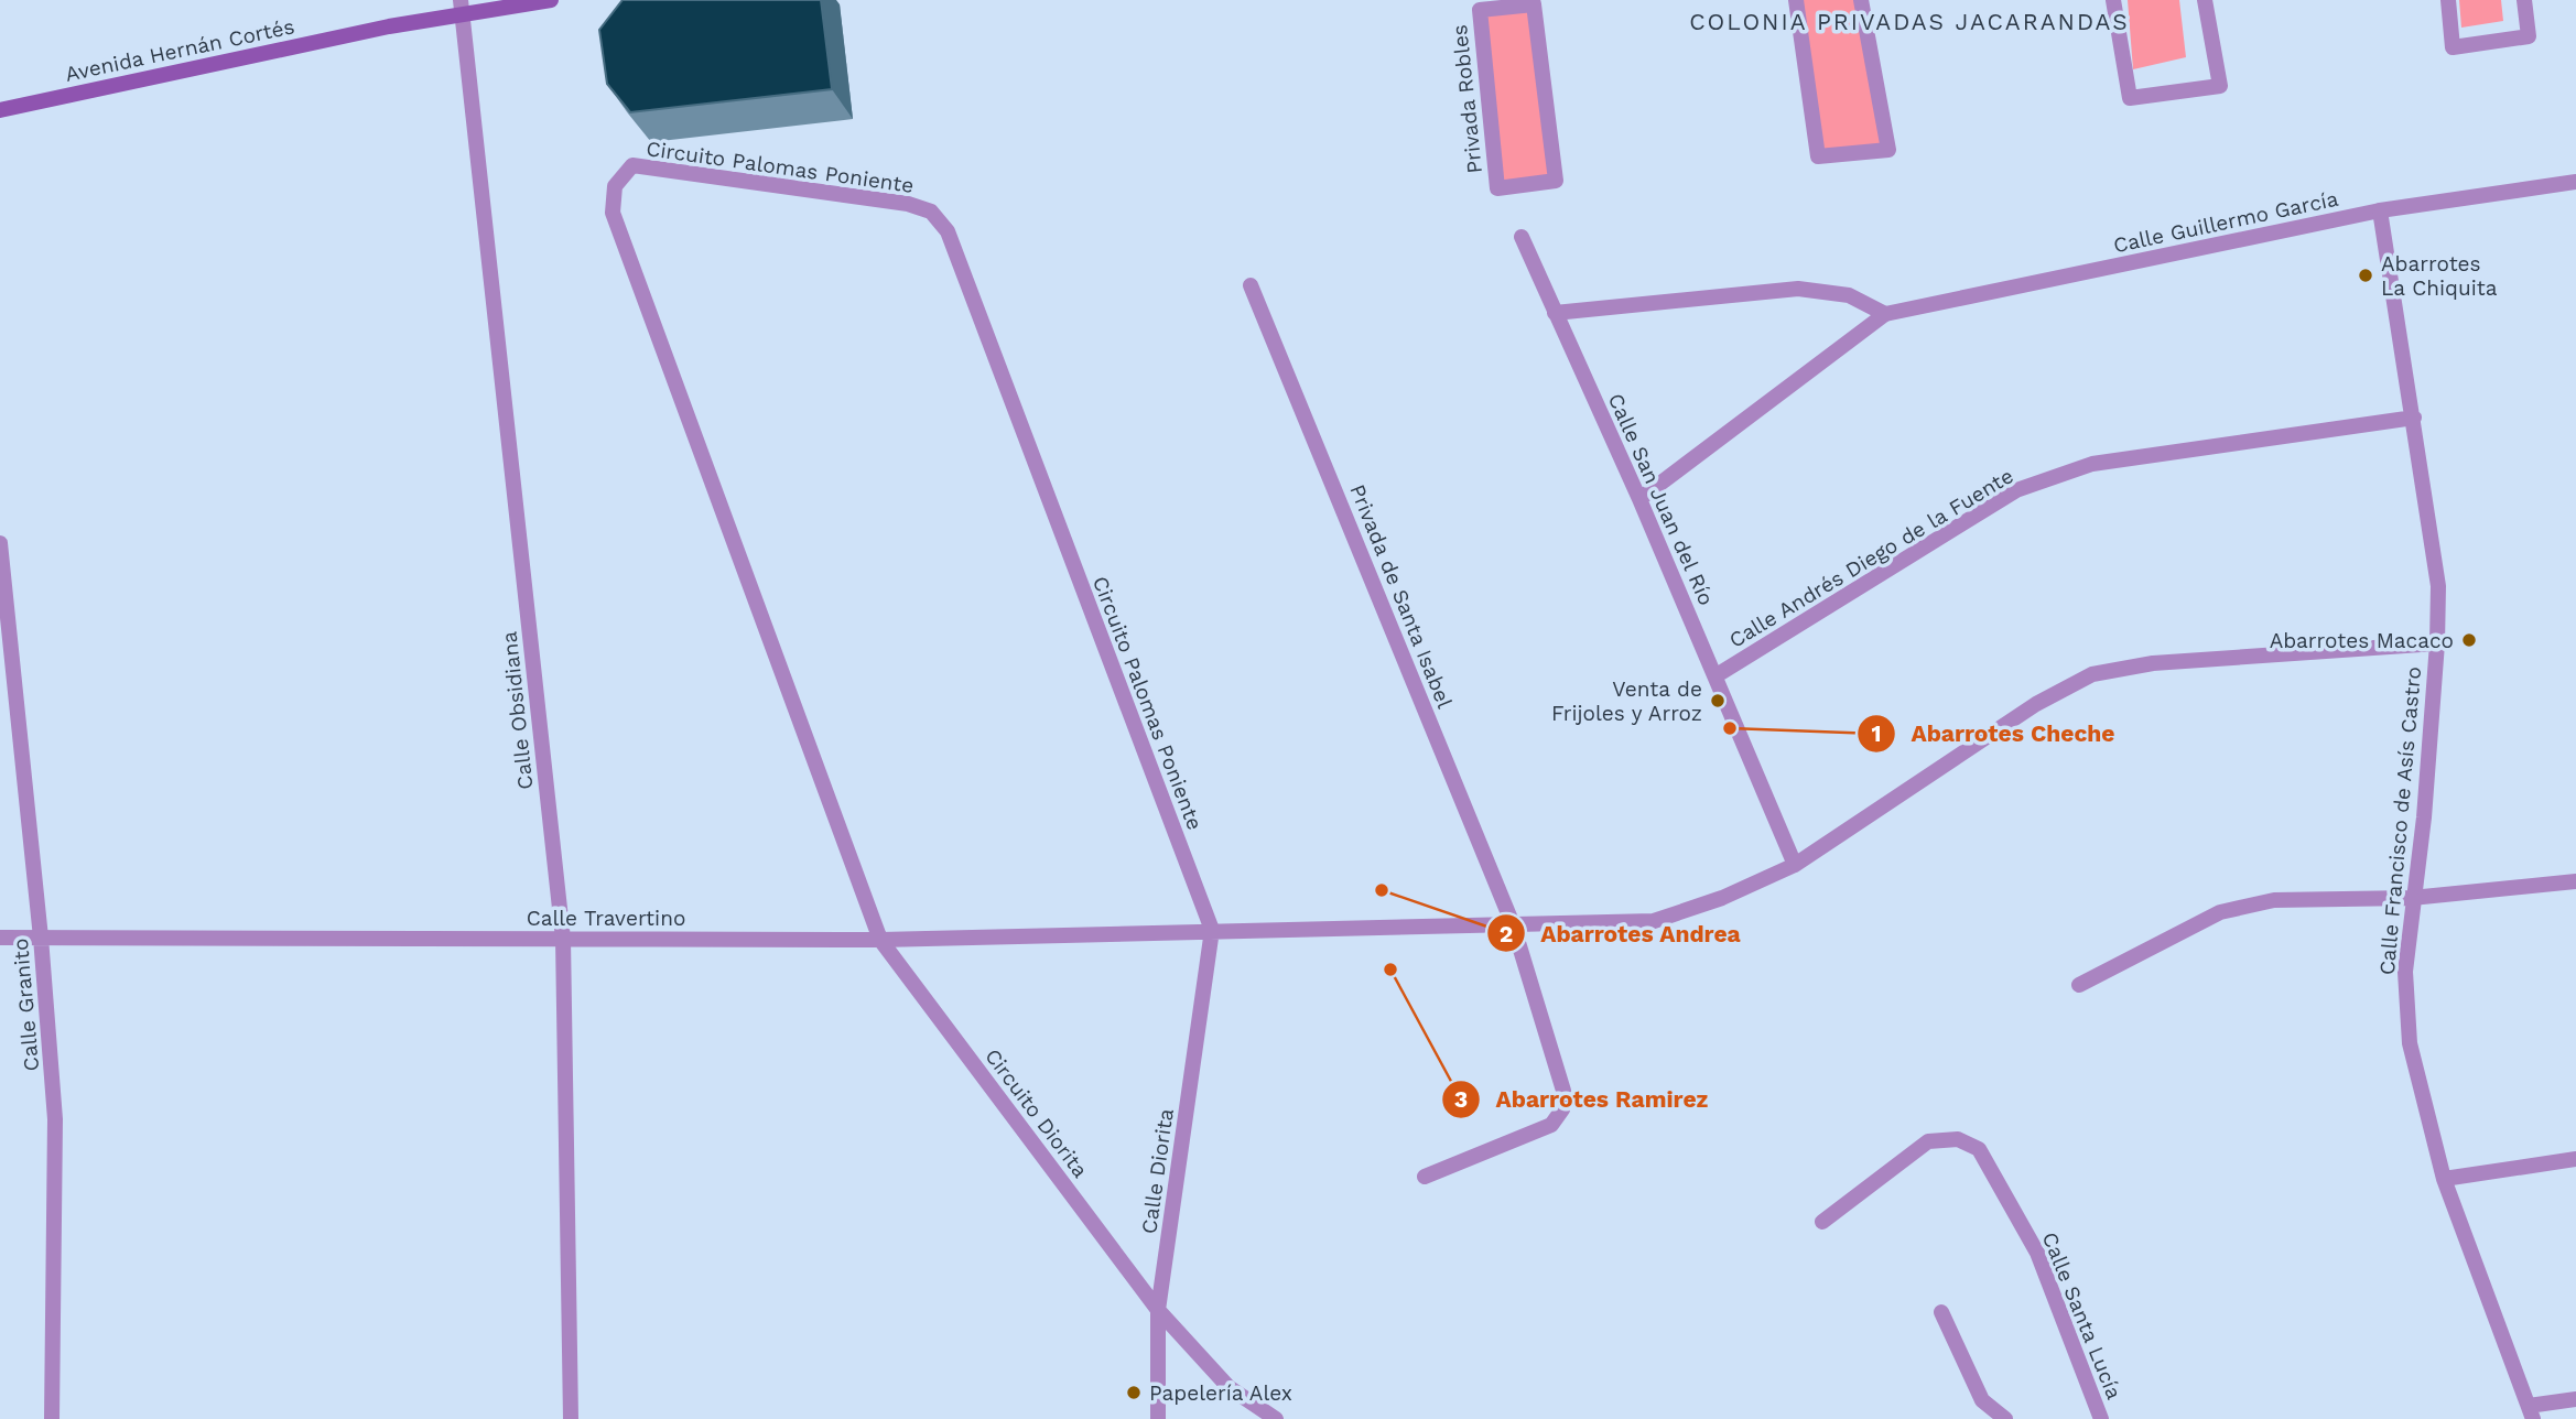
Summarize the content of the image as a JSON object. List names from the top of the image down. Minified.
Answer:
{"streets":{"main road":["Avenida Hernán Cortés"],"street":["Privada Robles","Circuito Palomas Poniente","Calle Guillermo García","Calle San Juan del Río","Calle Andrés Diego de la Fuente","Privada de Santa Isabel","Calle Obsidiana","Calle Francisco de Asís Castro","Calle Travertino","Calle Granito","Circuito Diorita","Calle Diorita","Calle Santa Lucía"]},"crossings":[["Avenida Hernán Cortés","Calle Obsidiana"],["Circuito Palomas Poniente","Calle Travertino"],["Circuito Palomas Poniente","Circuito Diorita"],["Circuito Palomas Poniente","Calle Diorita"],["Calle Guillermo García","Calle San Juan del Río"],["Calle Guillermo García","Calle Francisco de Asís Castro"],["Calle San Juan del Río","Calle Andrés Diego de la Fuente"],["Calle San Juan del Río","Calle Travertino"],["Calle Andrés Diego de la Fuente","Calle Francisco de Asís Castro"],["Privada de Santa Isabel","Calle Travertino"],["Calle Obsidiana","Calle Travertino"],["Calle Francisco de Asís Castro","Calle Travertino"],["Calle Travertino","Calle Granito"],["Calle Travertino","Circuito Diorita"],["Calle Travertino","Calle Diorita"],["Circuito Diorita","Calle Diorita"]],"districts":["COLONIA PRIVADAS JACARANDAS"],"places":["Abarrotes La Chiquita","Abarrotes Macaco","Venta de Frijoles y Arroz","Abarrotes Cheche","Abarrotes Andrea","Abarrotes Ramirez","Papelería Alex"]}
